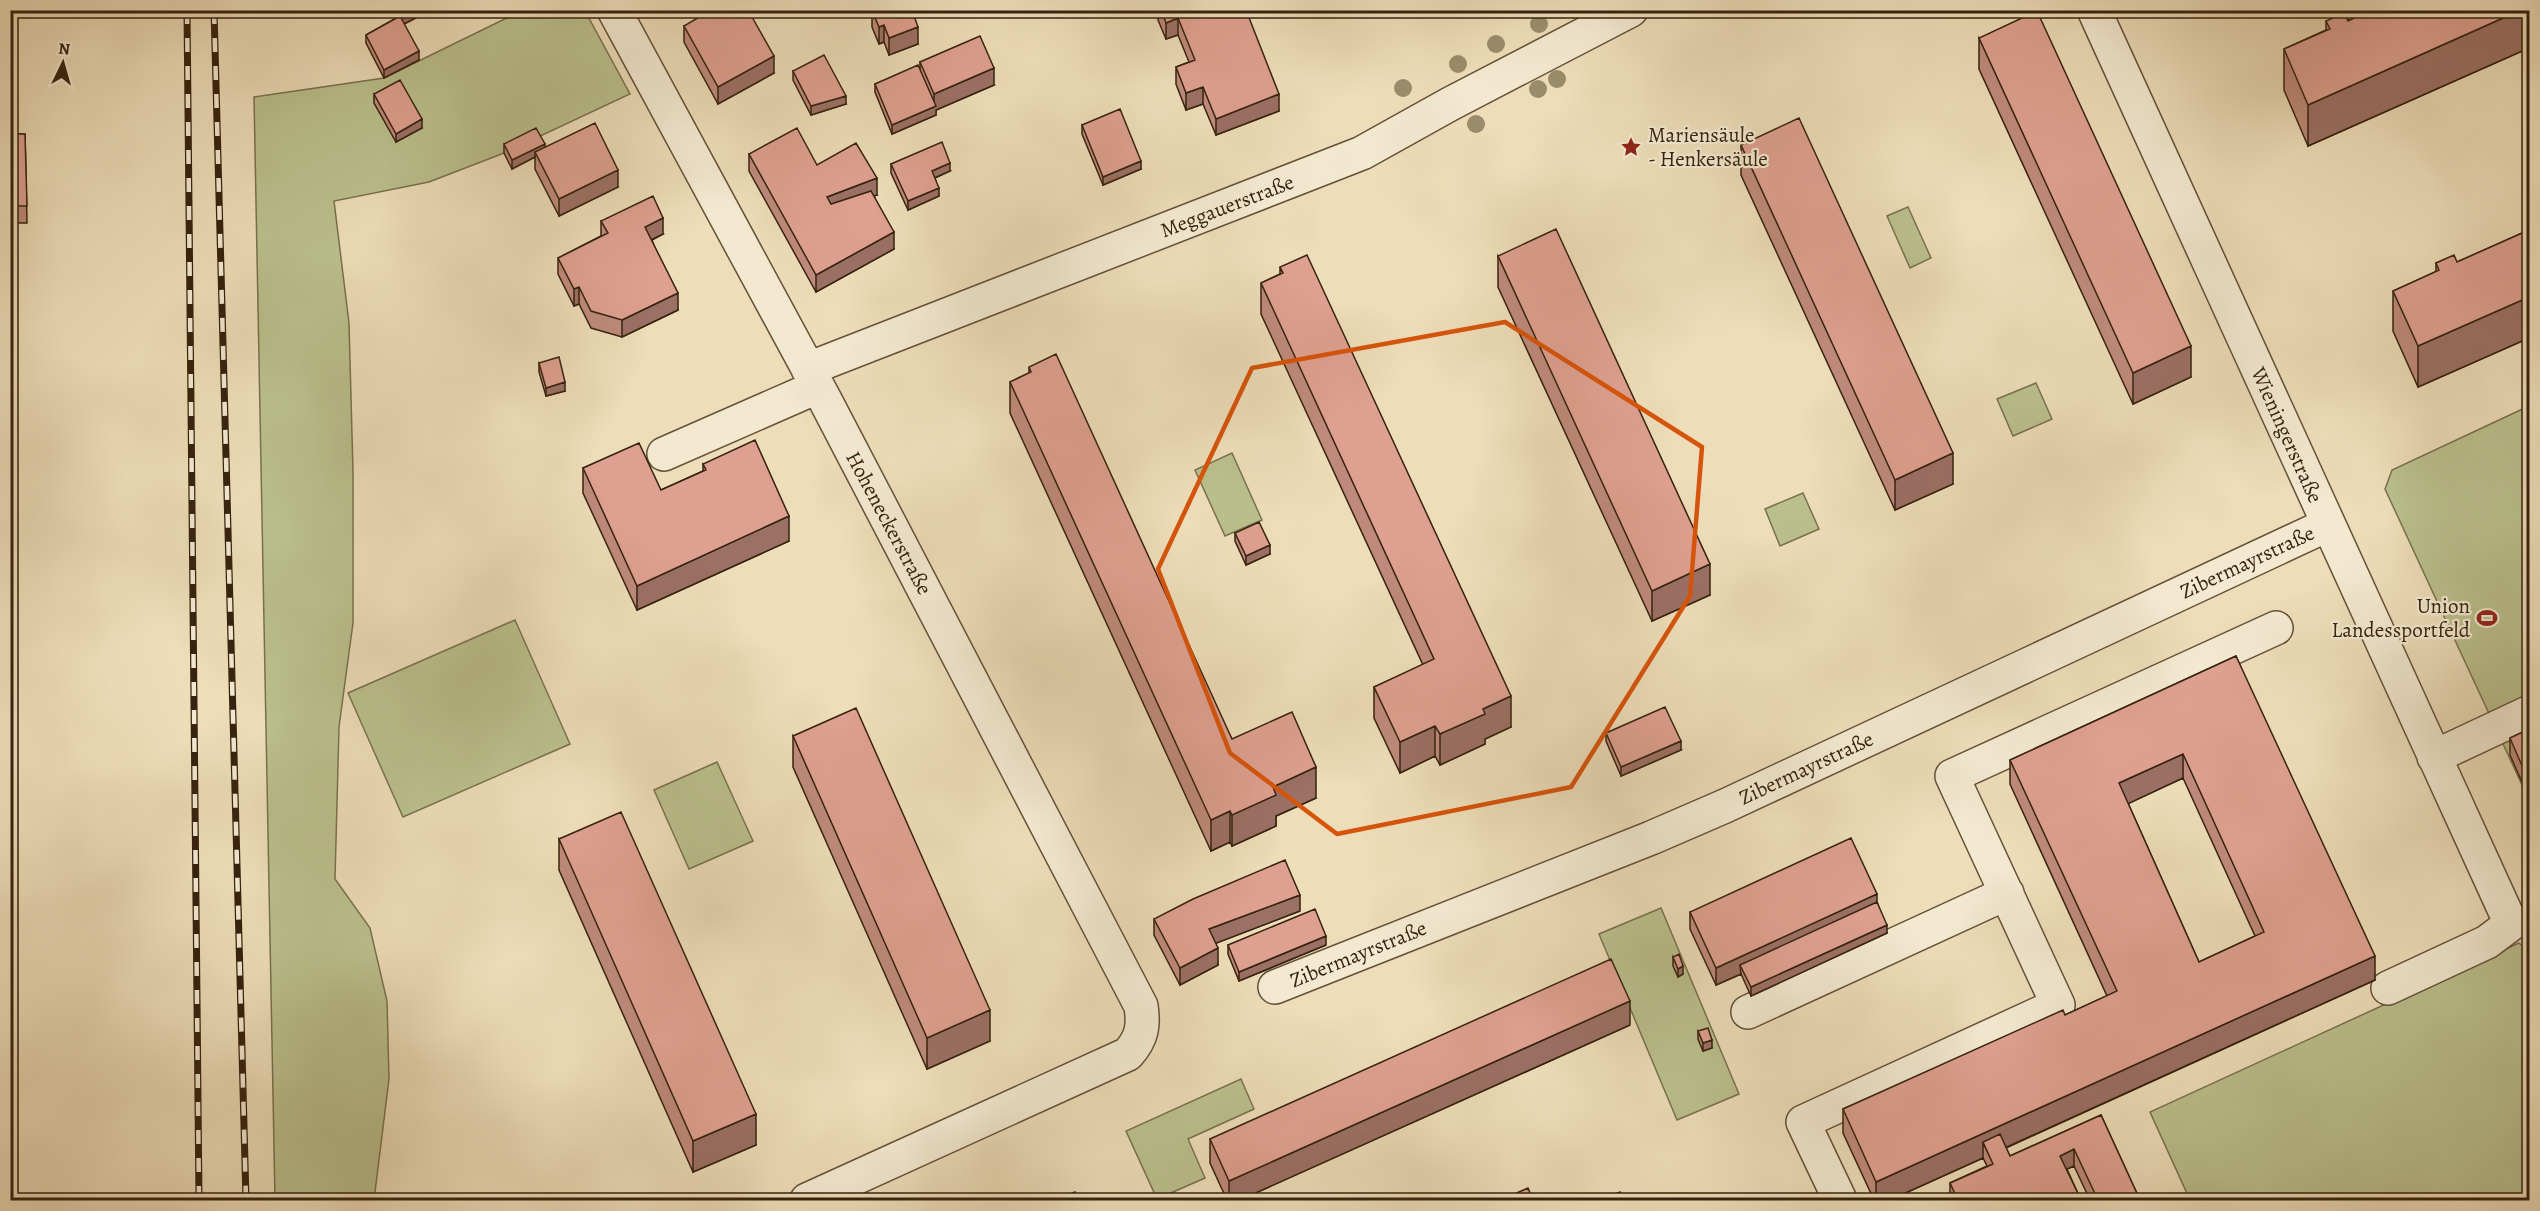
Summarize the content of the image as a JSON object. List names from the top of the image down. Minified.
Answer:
{"streets":{"street":["Meggauerstraße","Wieningerstraße","Hoheneckerstraße","Zibermayrstraße"]},"crossings":[["Meggauerstraße","Hoheneckerstraße"],["Wieningerstraße","Zibermayrstraße"]],"places":{"place":["Mariensäule - Henkersäule"],"sports":["Union Landessportfeld"]},"north":"top"}
